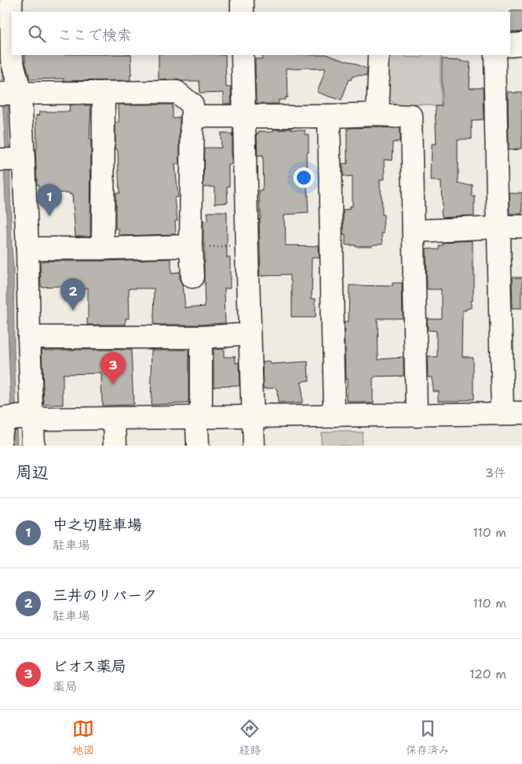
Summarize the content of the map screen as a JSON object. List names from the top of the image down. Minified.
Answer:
{"page":{"search":"ここで検索","pins":["1","2","3"],"heading":["周辺","3件"],"list":[{"mark":"1","name":"中之切駐車場","note":"駐車場","value":"110 m"},{"mark":"2","name":"三井のリパーク","note":"駐車場","value":"110 m"},{"mark":"3","name":"ビオス薬局","note":"薬局","value":"120 m"}],"nav":["地図","経路","保存済み"]}}
